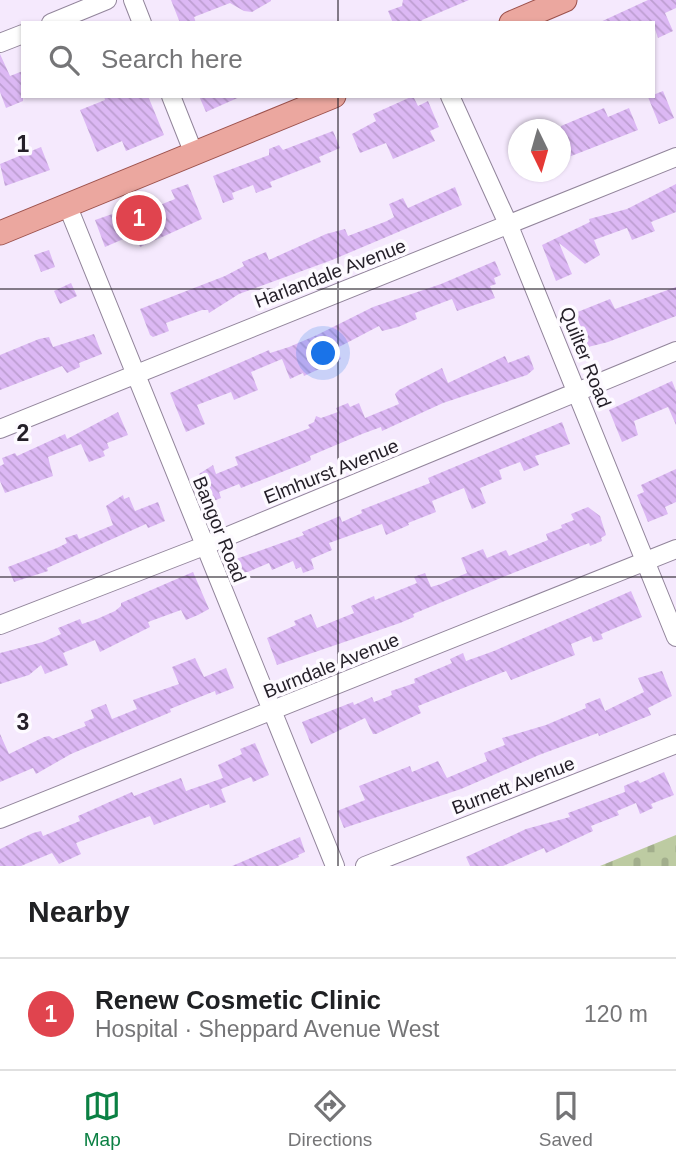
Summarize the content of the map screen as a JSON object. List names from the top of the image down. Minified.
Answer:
{"streets":{"street":["Harlandale Avenue","Quilter Road","Elmhurst Avenue","Bangor Road","Burndale Avenue","Burnett Avenue"]},"crossings":[["Harlandale Avenue","Quilter Road"],["Harlandale Avenue","Bangor Road"],["Quilter Road","Elmhurst Avenue"],["Quilter Road","Burndale Avenue"],["Elmhurst Avenue","Bangor Road"],["Bangor Road","Burndale Avenue"]],"north":"bottom","page":{"search":"Search here","pins":"1","heading":"Nearby","list":[{"mark":"1","name":"Renew Cosmetic Clinic","note":"Hospital · Sheppard Avenue West","value":"120 m"}],"nav":["Map","Directions","Saved"]},"grid":{"rows":["1","2","3"]}}
